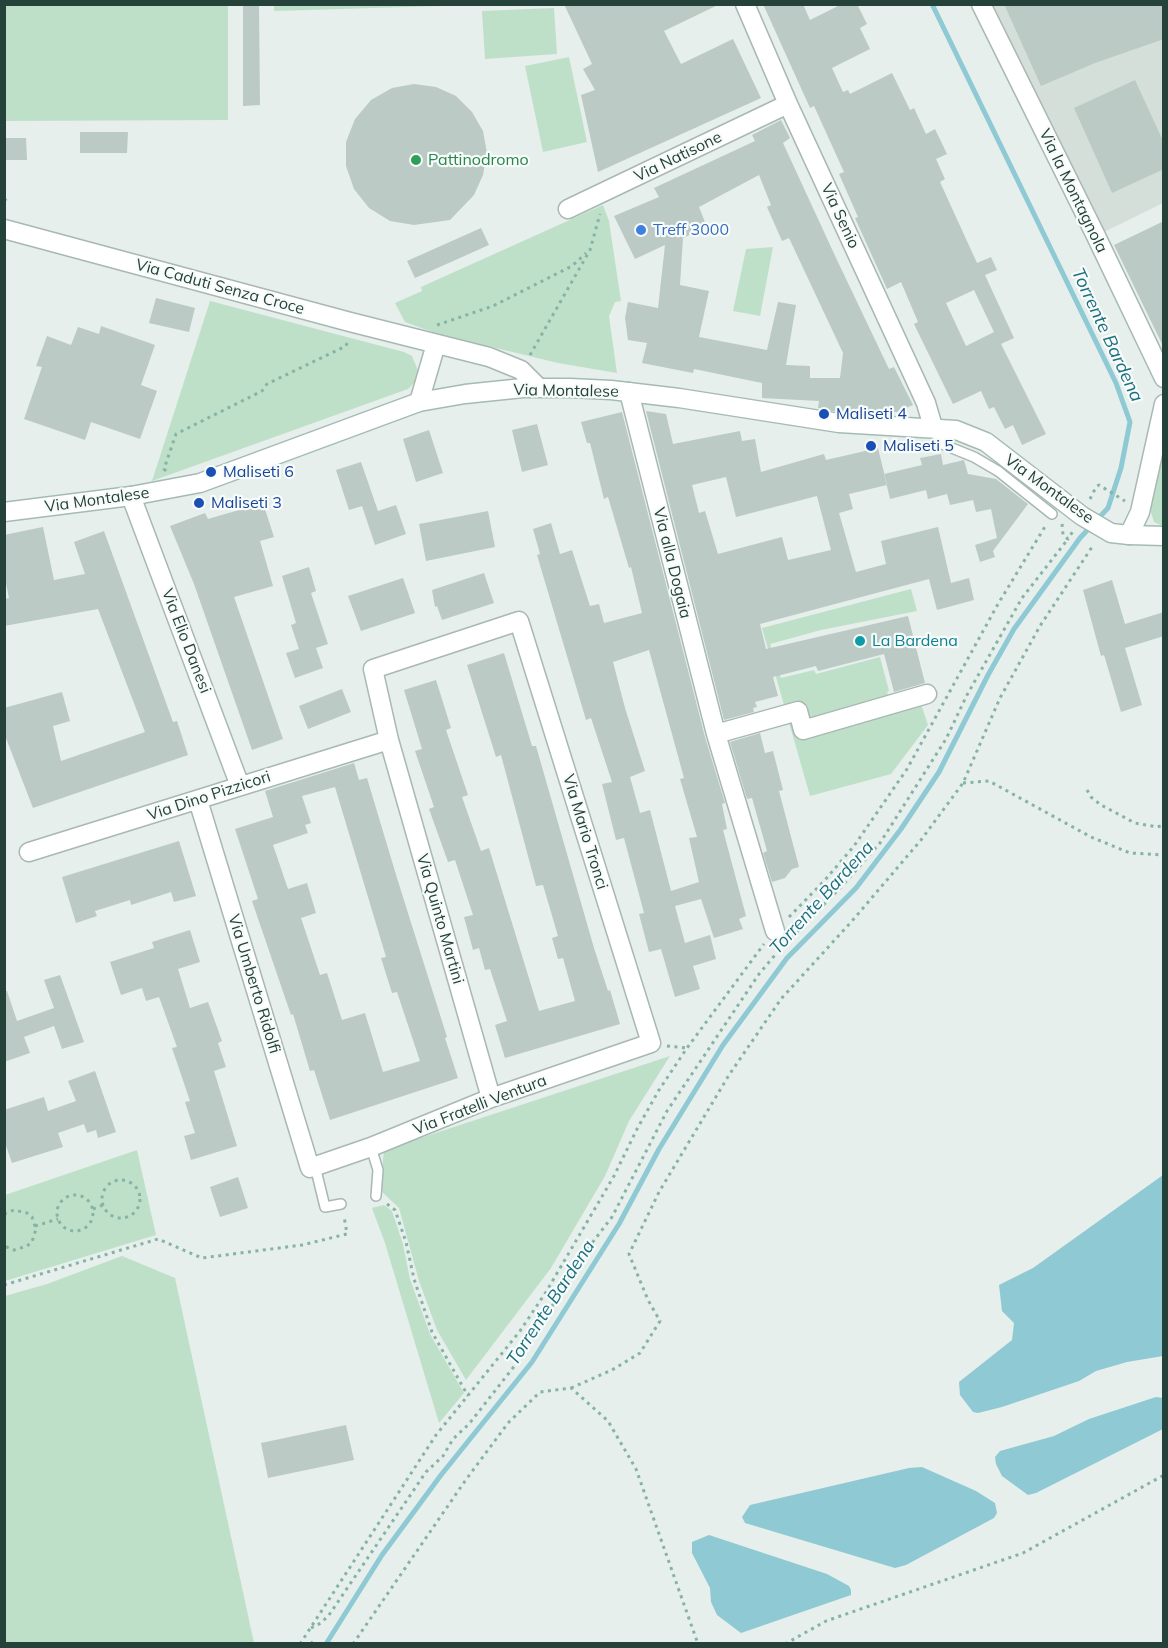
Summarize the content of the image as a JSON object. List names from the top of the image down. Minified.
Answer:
{"streets":{"street":["Via Natisone","Via la Montagnola","Via Senio","Via Caduti Senza Croce","Via Montalese","Via alla Dogaia","Via Elio Danesi","Via Dino Pizzicori","Via Mario Tronci","Via Quinto Martini","Via Umberto Ridolfi","Via Fratelli Ventura"]},"crossings":[["Via Natisone","Via Senio"],["Via Senio","Via Montalese"],["Via Caduti Senza Croce","Via Montalese"],["Via Montalese","Via alla Dogaia"],["Via Montalese","Via Elio Danesi"],["Via Elio Danesi","Via Dino Pizzicori"],["Via Dino Pizzicori","Via Quinto Martini"],["Via Dino Pizzicori","Via Umberto Ridolfi"],["Via Mario Tronci","Via Quinto Martini"],["Via Mario Tronci","Via Fratelli Ventura"],["Via Quinto Martini","Via Fratelli Ventura"],["Via Umberto Ridolfi","Via Fratelli Ventura"]],"water":["Torrente Bardena"],"places":["Pattinodromo","Treff 3000","Maliseti 4","Maliseti 5","Maliseti 6","Maliseti 3","La Bardena"]}
